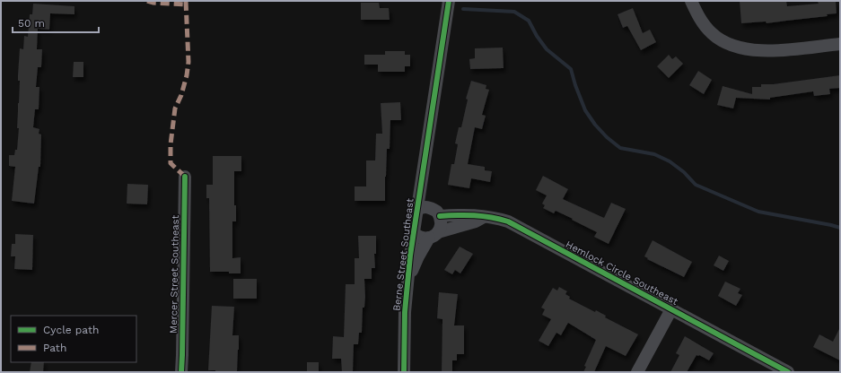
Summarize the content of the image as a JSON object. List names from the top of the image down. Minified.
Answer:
{"streets":{"street":["Berne Street Southeast","Hemlock Circle Southeast","Mercer Street Southeast"]},"crossings":[["Berne Street Southeast","Hemlock Circle Southeast"]],"legend":["Cycle path","Path"],"scale_bar":"50 m"}
